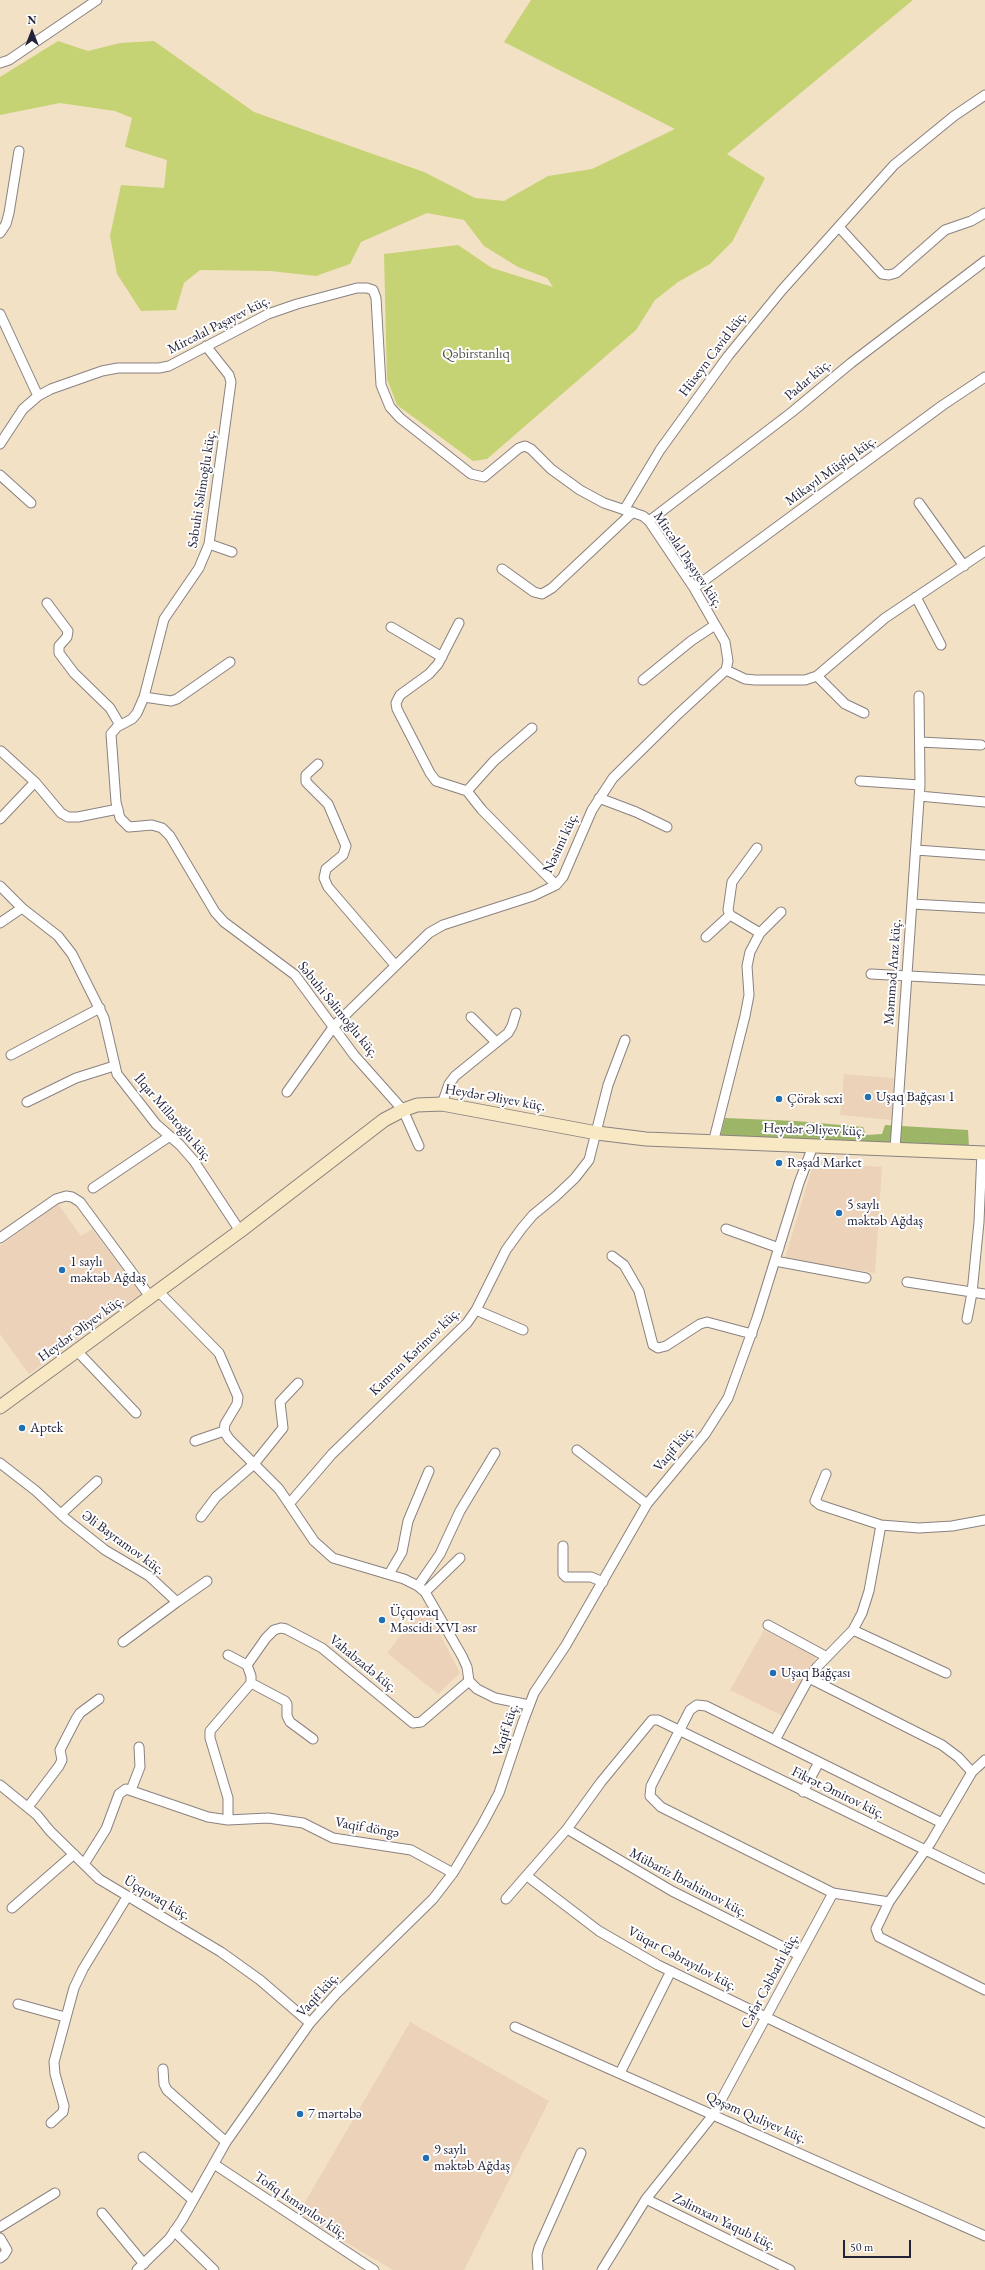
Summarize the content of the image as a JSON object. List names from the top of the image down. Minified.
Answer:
{"streets":{"main road":["Heydər Əliyev küç."],"street":["Mircəlal Paşayev küç.","Hüseyn Cavid küç.","Padar küç.","Mikayıl Müşfiq küç.","Səbuhi Səlimoğlu küç.","Nəsimi küç.","Məmməd Araz küç.","İlqar Millətoğlu küç.","Kamran Kərimov küç.","Vaqif küç.","Əli Bayramov küç.","Vahabzadə küç.","Fikrət Əmirov küç.","Vaqif döngə","Mübariz İbrahimov küç.","Üçqovaq küç.","Vüqar Cəbrayılov küç.","Cəfər Cəbbarlı küç.","Qəşəm Quliyev küç.","Tofiq İsmayılov küç.","Zəlimxan Yaqub küç."]},"crossings":[["Mircəlal Paşayev küç.","Hüseyn Cavid küç."],["Mircəlal Paşayev küç.","Padar küç."],["Mircəlal Paşayev küç.","Mikayıl Müşfiq küç."],["Mircəlal Paşayev küç.","Səbuhi Səlimoğlu küç."],["Mircəlal Paşayev küç.","Nəsimi küç."],["Səbuhi Səlimoğlu küç.","Nəsimi küç."],["Səbuhi Səlimoğlu küç.","Heydər Əliyev küç."],["Məmməd Araz küç.","Heydər Əliyev küç."],["Heydər Əliyev küç.","İlqar Millətoğlu küç."],["Heydər Əliyev küç.","Kamran Kərimov küç."],["Heydər Əliyev küç.","Vaqif küç."],["Vaqif küç.","Vaqif döngə"],["Vaqif küç.","Üçqovaq küç."],["Vaqif küç.","Tofiq İsmayılov küç."],["Fikrət Əmirov küç.","Mübariz İbrahimov küç."],["Mübariz İbrahimov küç.","Cəfər Cəbbarlı küç."],["Vüqar Cəbrayılov küç.","Cəfər Cəbbarlı küç."],["Cəfər Cəbbarlı küç.","Qəşəm Quliyev küç."],["Cəfər Cəbbarlı küç.","Zəlimxan Yaqub küç."]],"parks":["Qəbirstanlıq"],"places":["Uşaq Bağçası 1","Çörək sexi","Rəşad Market","5 saylı məktəb Ağdaş","1 saylı məktəb Ağdaş","Aptek","Üçqovaq Məscidi XVI əsr","Uşaq Bağçası","7 mərtəbə","9 saylı məktəb Ağdaş"],"scale_bar":"50 m","north":"top"}
